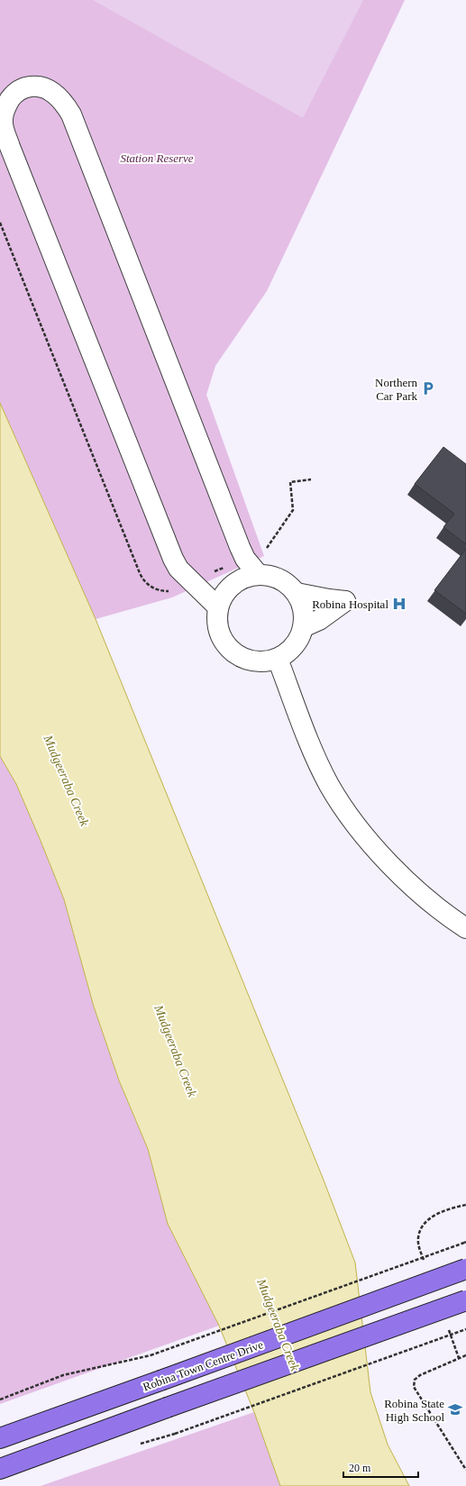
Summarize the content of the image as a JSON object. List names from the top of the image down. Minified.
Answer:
{"streets":{"main road":["Robina Town Centre Drive"]},"water":["Mudgeeraba Creek"],"parks":["Station Reserve"],"places":{"parking":["Northern Car Park"],"hospital":["Robina Hospital"],"school or university":["Robina State High School"]},"scale_bar":"20 m"}
